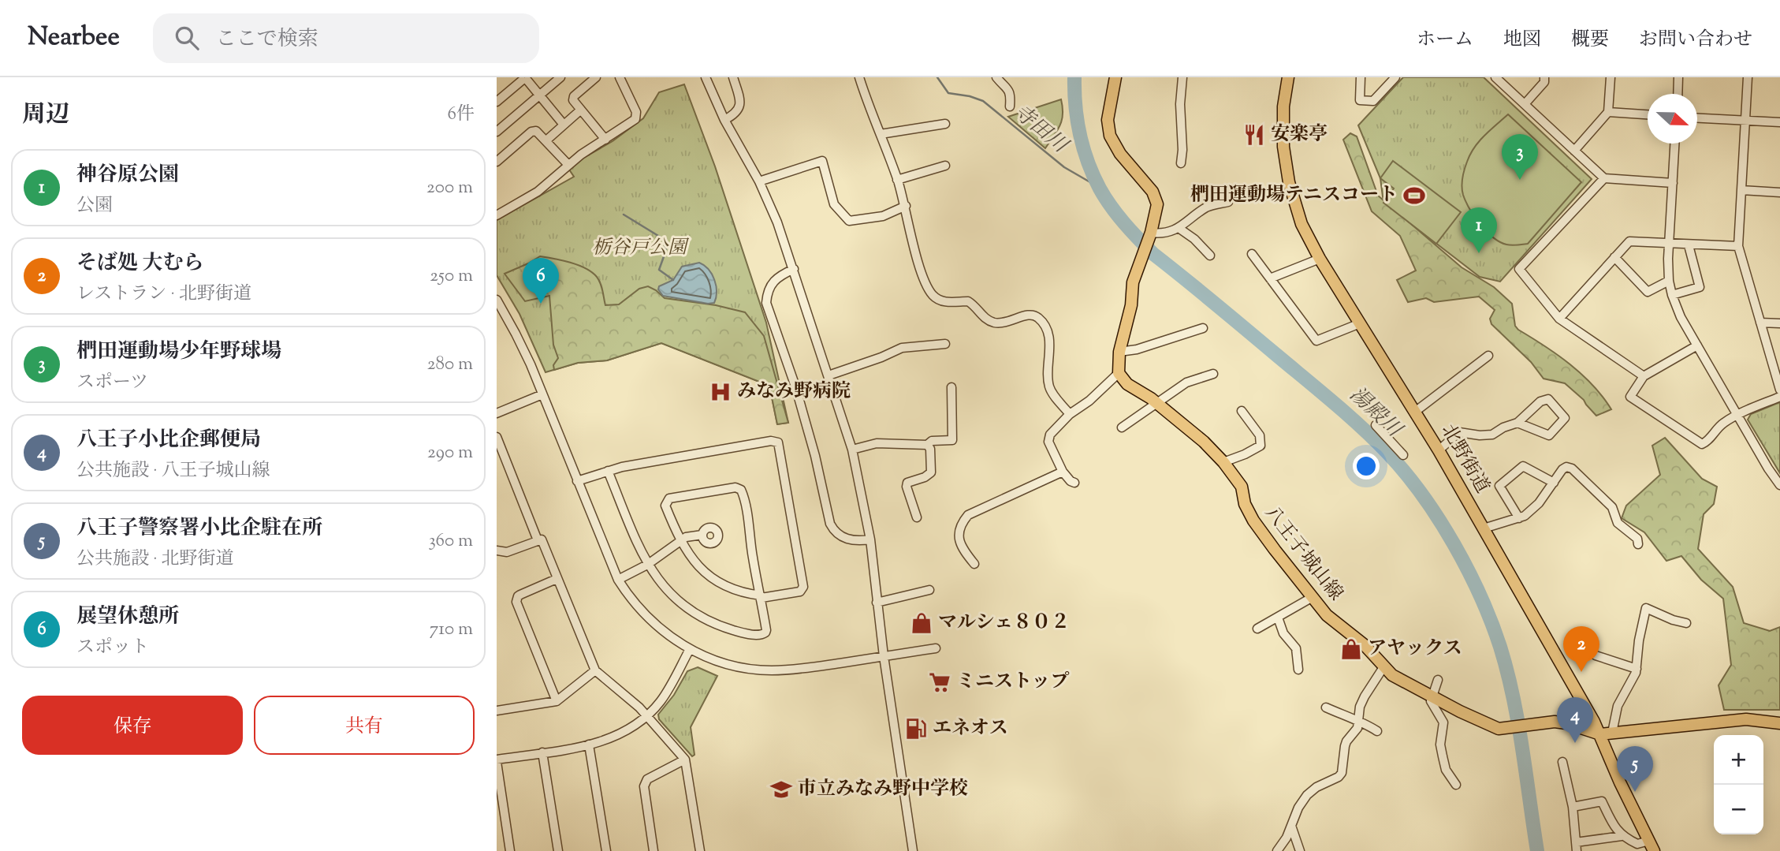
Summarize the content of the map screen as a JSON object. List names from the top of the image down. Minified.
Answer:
{"streets":{"main road":["北野街道","八王子城山線"]},"crossings":[["北野街道","八王子城山線"]],"water":["寺田川","湯殿川"],"parks":["栃谷戸公園"],"places":{"restaurant":["安楽亭"],"sports":["椚田運動場テニスコート"],"hospital":["みなみ野病院"],"shop":["マルシェ８０２","アヤックス"],"supermarket":["ミニストップ"],"fuel station":["エネオス"],"school or university":["市立みなみ野中学校"]},"north":"right","page":{"header":"Nearbee","search":"ここで検索","nav":["ホーム","地図","概要","お問い合わせ"],"heading":["周辺","6件"],"pins":["3","1","6","2","4","5"],"list":[{"mark":"1","name":"神谷原公園","note":"公園","value":"200 m"},{"mark":"2","name":"そば処 大むら","note":"レストラン · 北野街道","value":"250 m"},{"mark":"3","name":"椚田運動場少年野球場","note":"スポーツ","value":"280 m"},{"mark":"4","name":"八王子小比企郵便局","note":"公共施設 · 八王子城山線","value":"290 m"},{"mark":"5","name":"八王子警察署小比企駐在所","note":"公共施設 · 北野街道","value":"360 m"},{"mark":"6","name":"展望休憩所","note":"スポット","value":"710 m"}],"buttons":["保存","共有"],"map_buttons":["+","−"]}}
